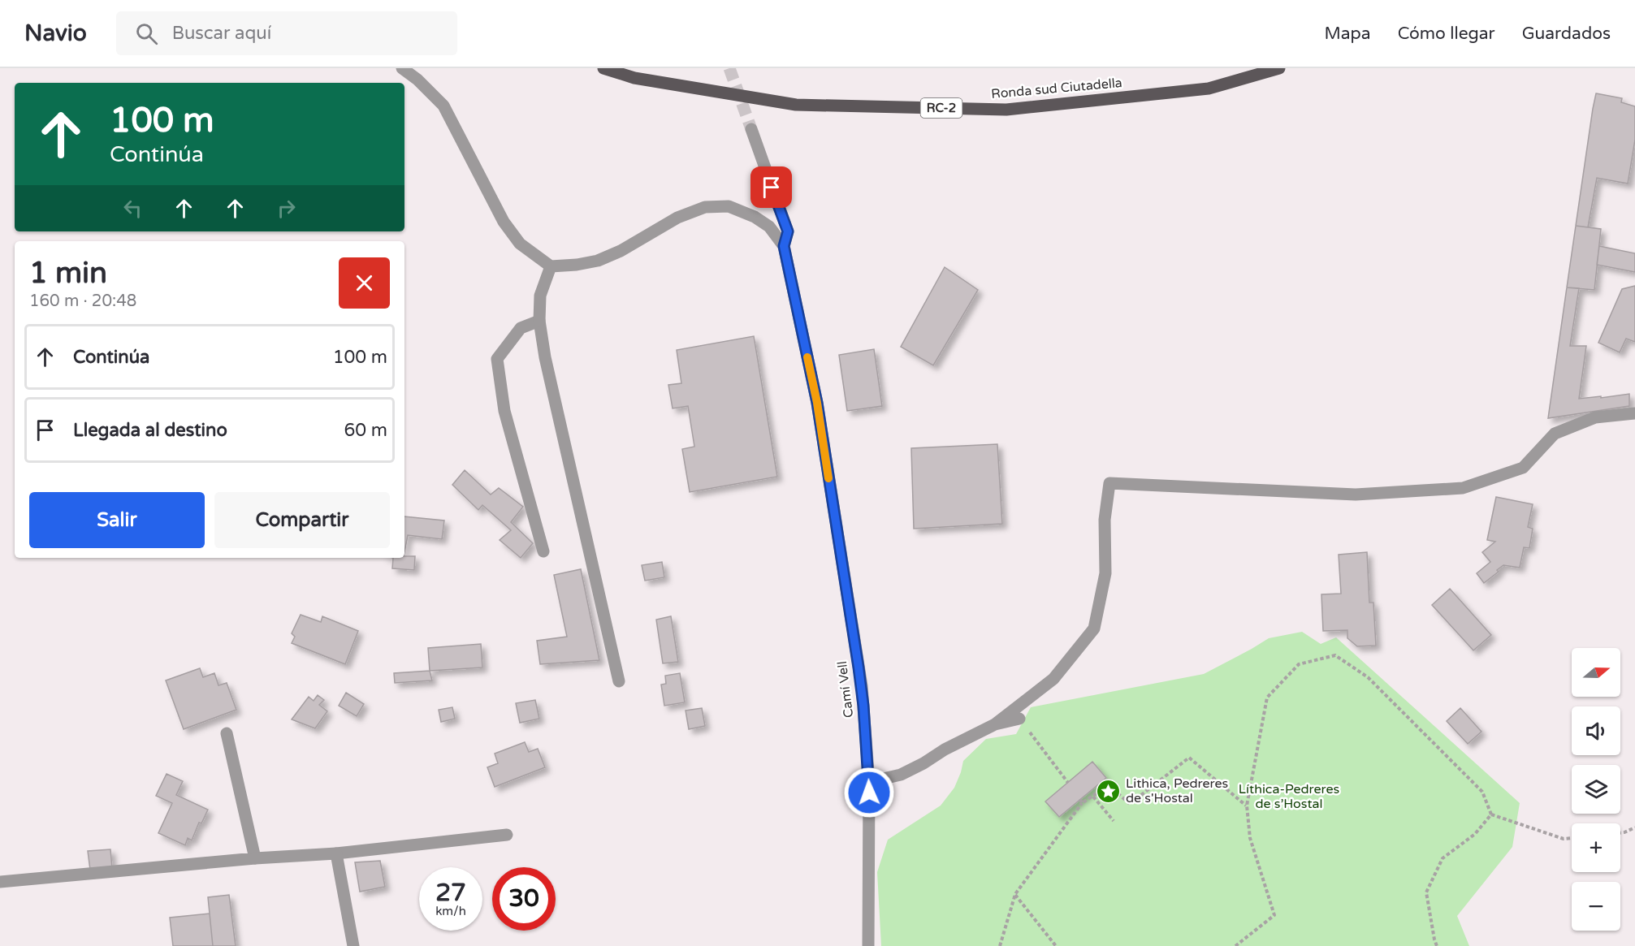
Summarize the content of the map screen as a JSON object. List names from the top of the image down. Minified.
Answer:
{"streets":{"main road":["Ronda sud Ciutadella","RC-2"],"street":["Camí Vell"]},"parks":["Líthica-Pedreres de s’Hostal"],"places":{"place":["Lithica, Pedreres de s'Hostal"]},"north":"right","page":{"header":"Navio","search":"Buscar aquí","nav":["Mapa","Cómo llegar","Guardados"],"turn":["100 m","Continúa"],"heading":["1 min","160 m · 20:48"],"list":[{"name":"Continúa","value":"100 m"},{"name":"Llegada al destino","value":"60 m"}],"buttons":["Salir","Compartir"],"map_buttons":["+","−"],"speed":"27 km/h","limit":"30"}}
